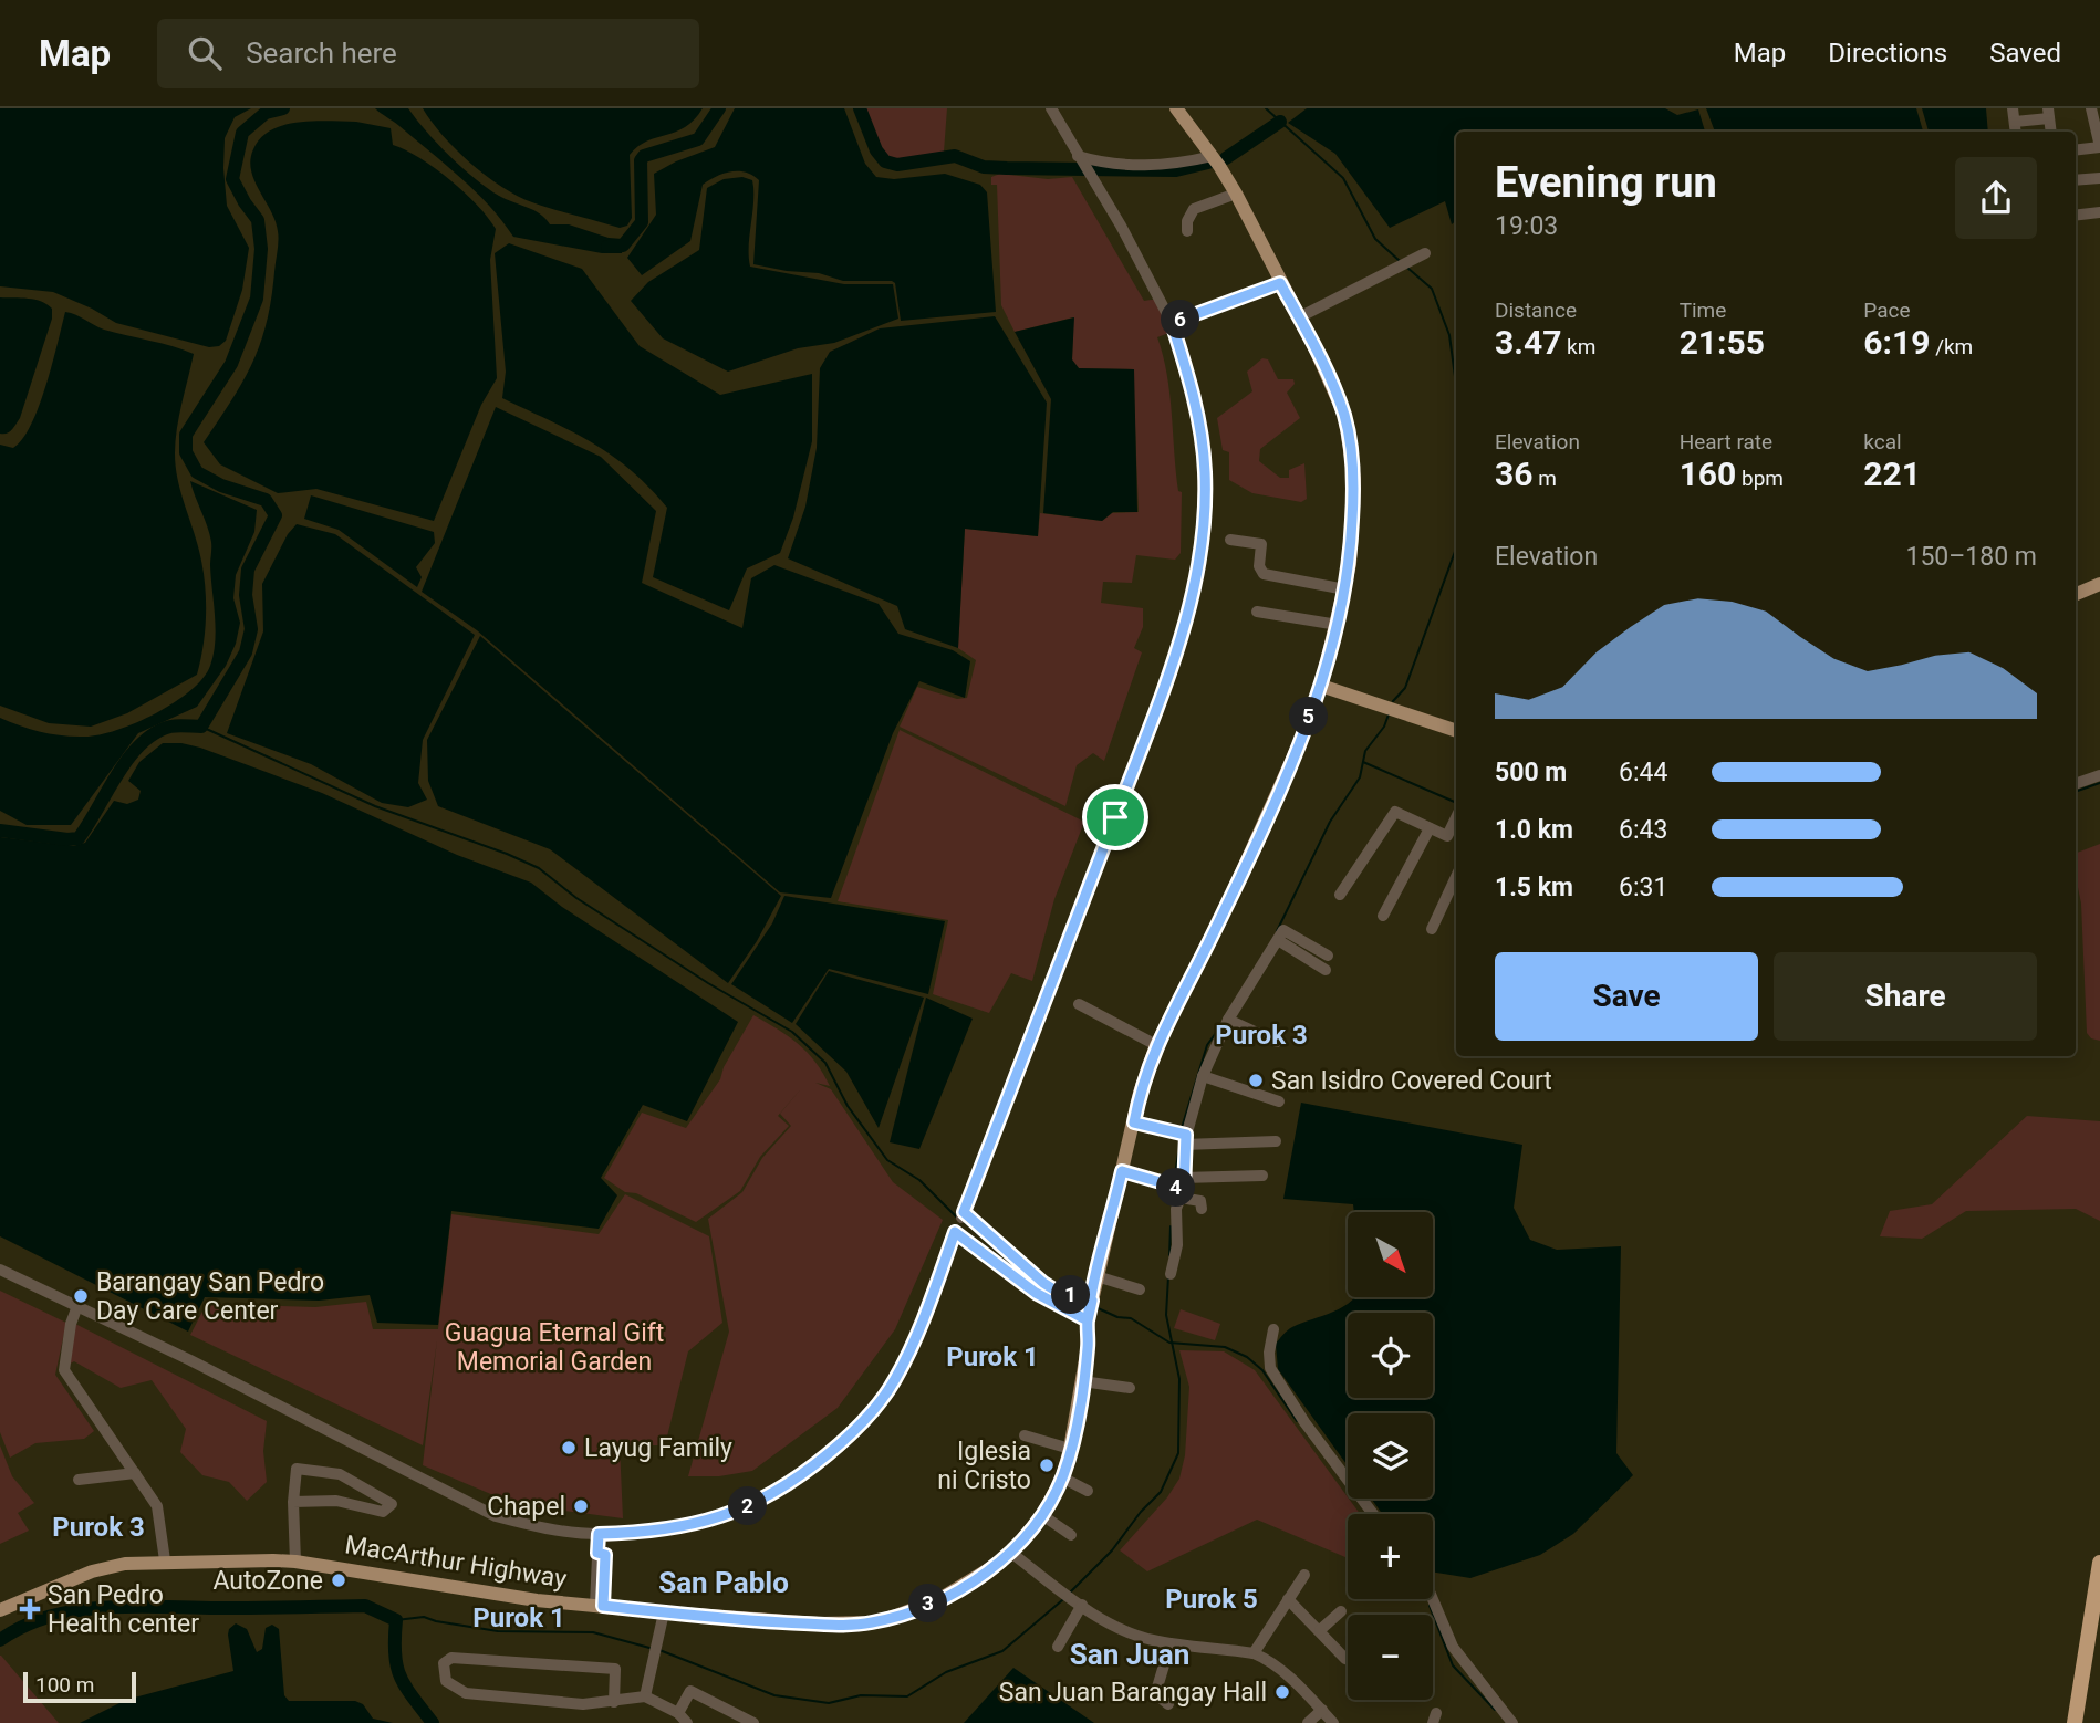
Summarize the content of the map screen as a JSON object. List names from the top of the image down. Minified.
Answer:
{"streets":{"main road":["MacArthur Highway"]},"districts":["Purok 3","Purok 1","Purok 3","San Pablo","Purok 5","Purok 1","San Juan"],"parks":["Guagua Eternal Gift Memorial Garden"],"places":{"other":["San Isidro Covered Court","Barangay San Pedro Day Care Center","Layug Family","Iglesia ni Cristo","Chapel","AutoZone","San Juan Barangay Hall"],"health":["San Pedro Health center"]},"scale_bar":"100 m","north":"bottom right","page":{"header":"Map","search":"Search here","nav":["Map","Directions","Saved"],"heading":["Evening run","19:03"],"stats":[["Distance","3.47 km"],["Time","21:55"],["Pace","6:19 /km"],["Elevation","36 m"],["Heart rate","160 bpm"],["kcal","221"]],"pins":["6","5","4","1","2","3"],"chart":["Elevation","150–180 m"],"list":[{"name":"500 m","note":"6:44"},{"name":"1.0 km","note":"6:43"},{"name":"1.5 km","note":"6:31"}],"buttons":["Save","Share"],"map_buttons":["+","−"],"scale":"100 m"}}
